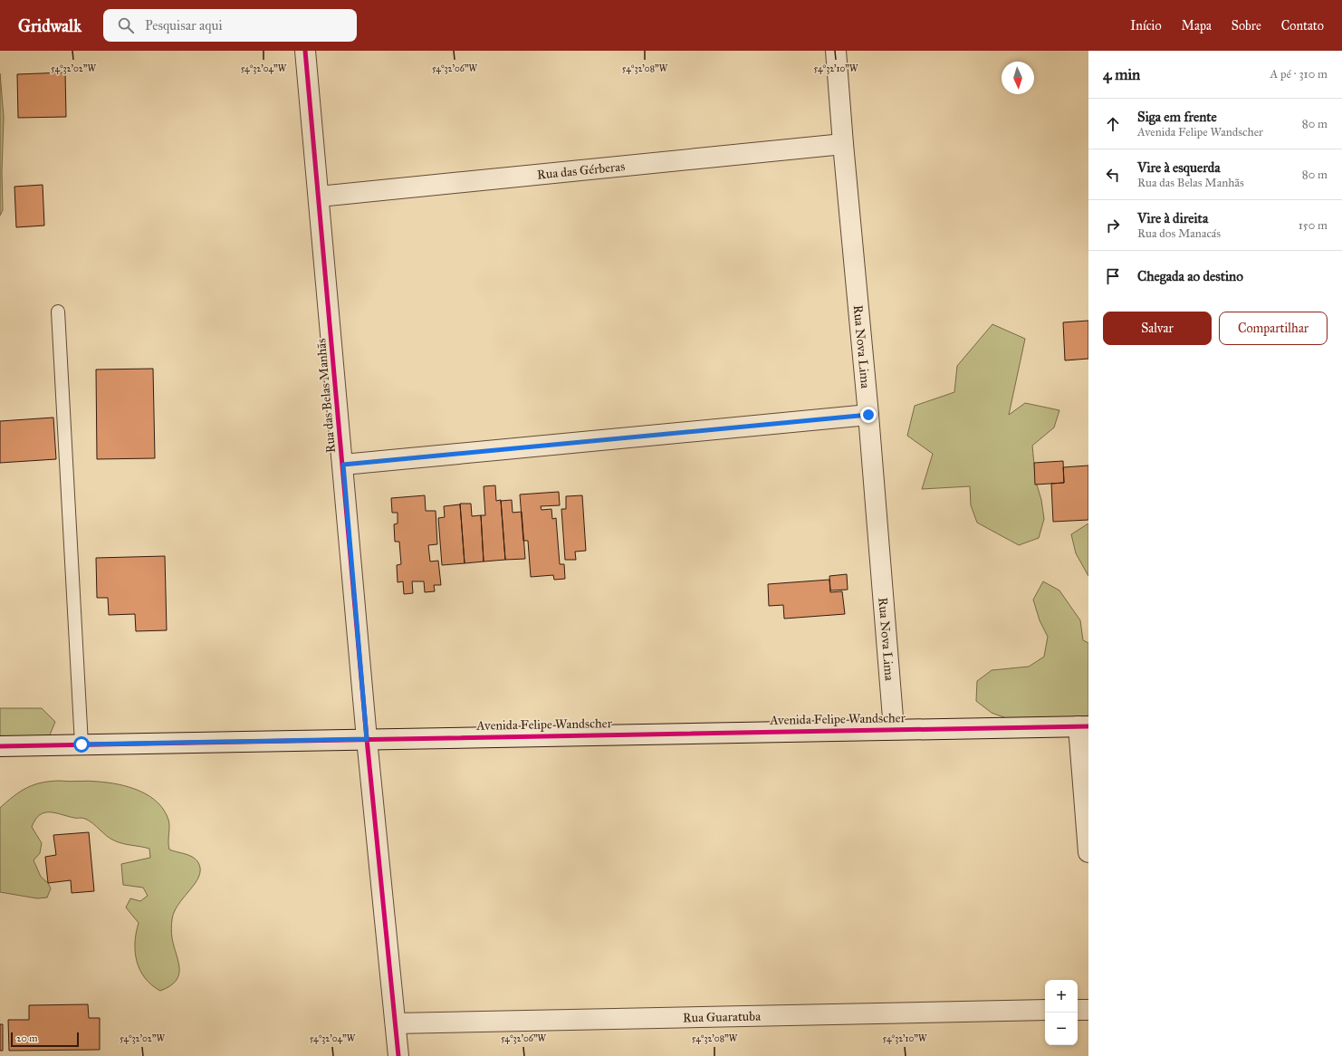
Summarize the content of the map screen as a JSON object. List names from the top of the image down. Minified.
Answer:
{"streets":{"street":["Rua das Gérberas","Rua Nova Lima","Rua das Belas Manhãs","Avenida Felipe Wandscher","Rua Guaratuba"]},"crossings":[["Rua das Gérberas","Rua Nova Lima"],["Rua das Gérberas","Rua das Belas Manhãs"],["Rua Nova Lima","Avenida Felipe Wandscher"],["Rua das Belas Manhãs","Avenida Felipe Wandscher"],["Rua das Belas Manhãs","Rua Guaratuba"]],"scale_bar":"20 m","north":"bottom","page":{"header":"Gridwalk","search":"Pesquisar aqui","nav":["Início","Mapa","Sobre","Contato"],"heading":["4 min","A pé · 310 m"],"list":[["Siga em frente","Avenida Felipe Wandscher","80 m"],["Vire à esquerda","Rua das Belas Manhãs","80 m"],["Vire à direita","Rua dos Manacás","150 m"],"Chegada ao destino"],"buttons":["Salvar","Compartilhar"],"map_buttons":["+","−"],"scale":"20 m"},"coordinates":["54°32'02\"W","54°32'04\"W","54°32'06\"W","54°32'08\"W","54°32'10\"W"]}
